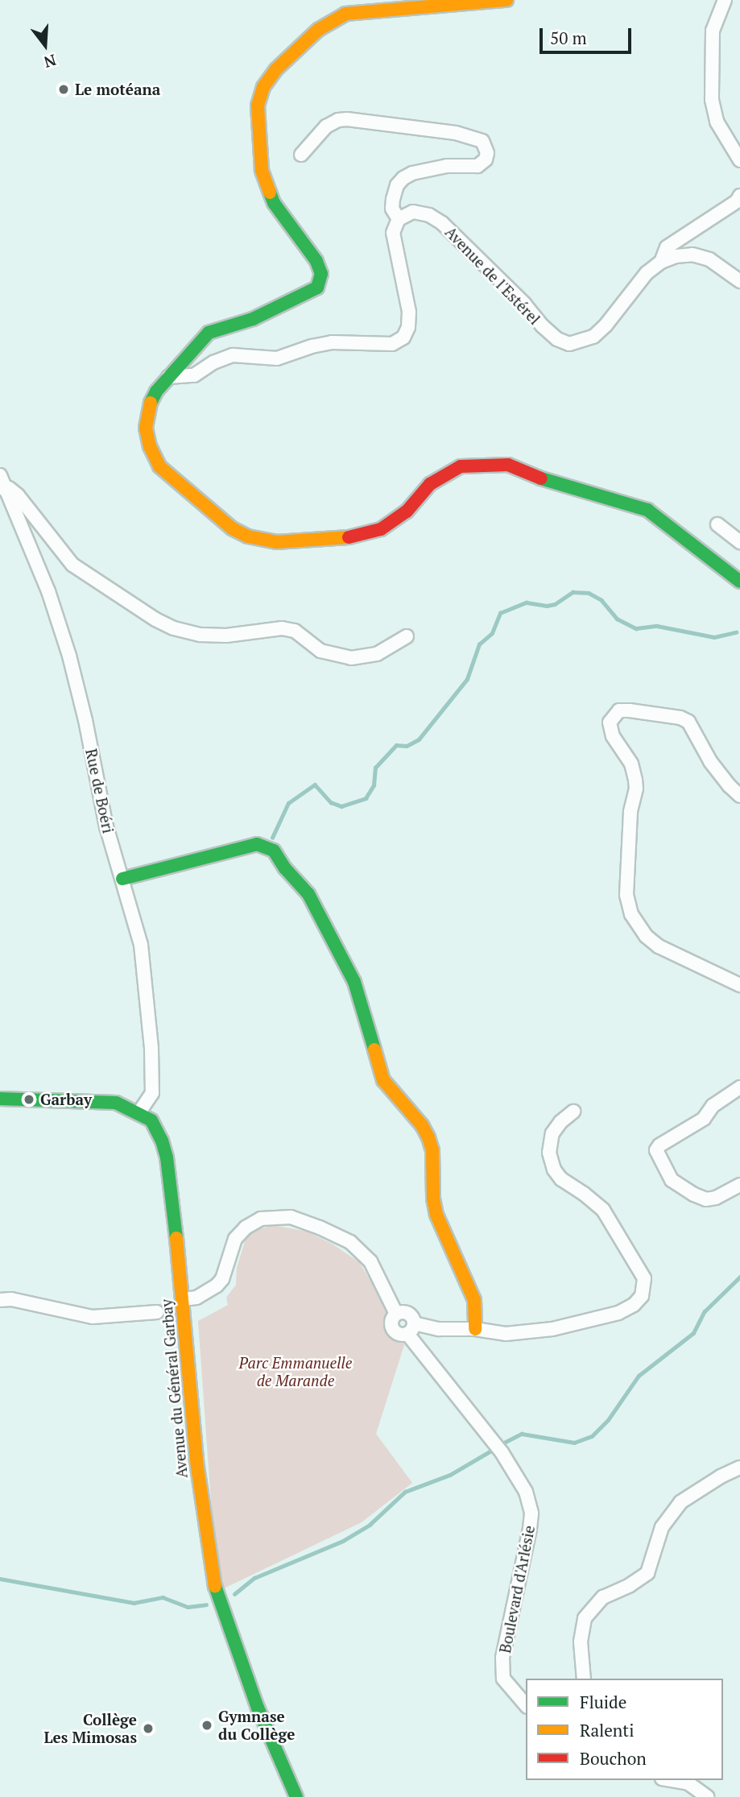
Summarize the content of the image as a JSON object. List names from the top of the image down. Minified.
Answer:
{"streets":{"street":["Avenue de l'Estérel","Rue de Boéri","Avenue du Général Garbay","Boulevard d'Arlésie"]},"crossings":[["Rue de Boéri","Avenue du Général Garbay"]],"parks":["Parc Emmanuelle de Marande"],"places":["Le motéana","Garbay","Gymnase du Collège","Collège Les Mimosas"],"legend":["Fluide","Ralenti","Bouchon"],"scale_bar":"50 m","north":"bottom"}
